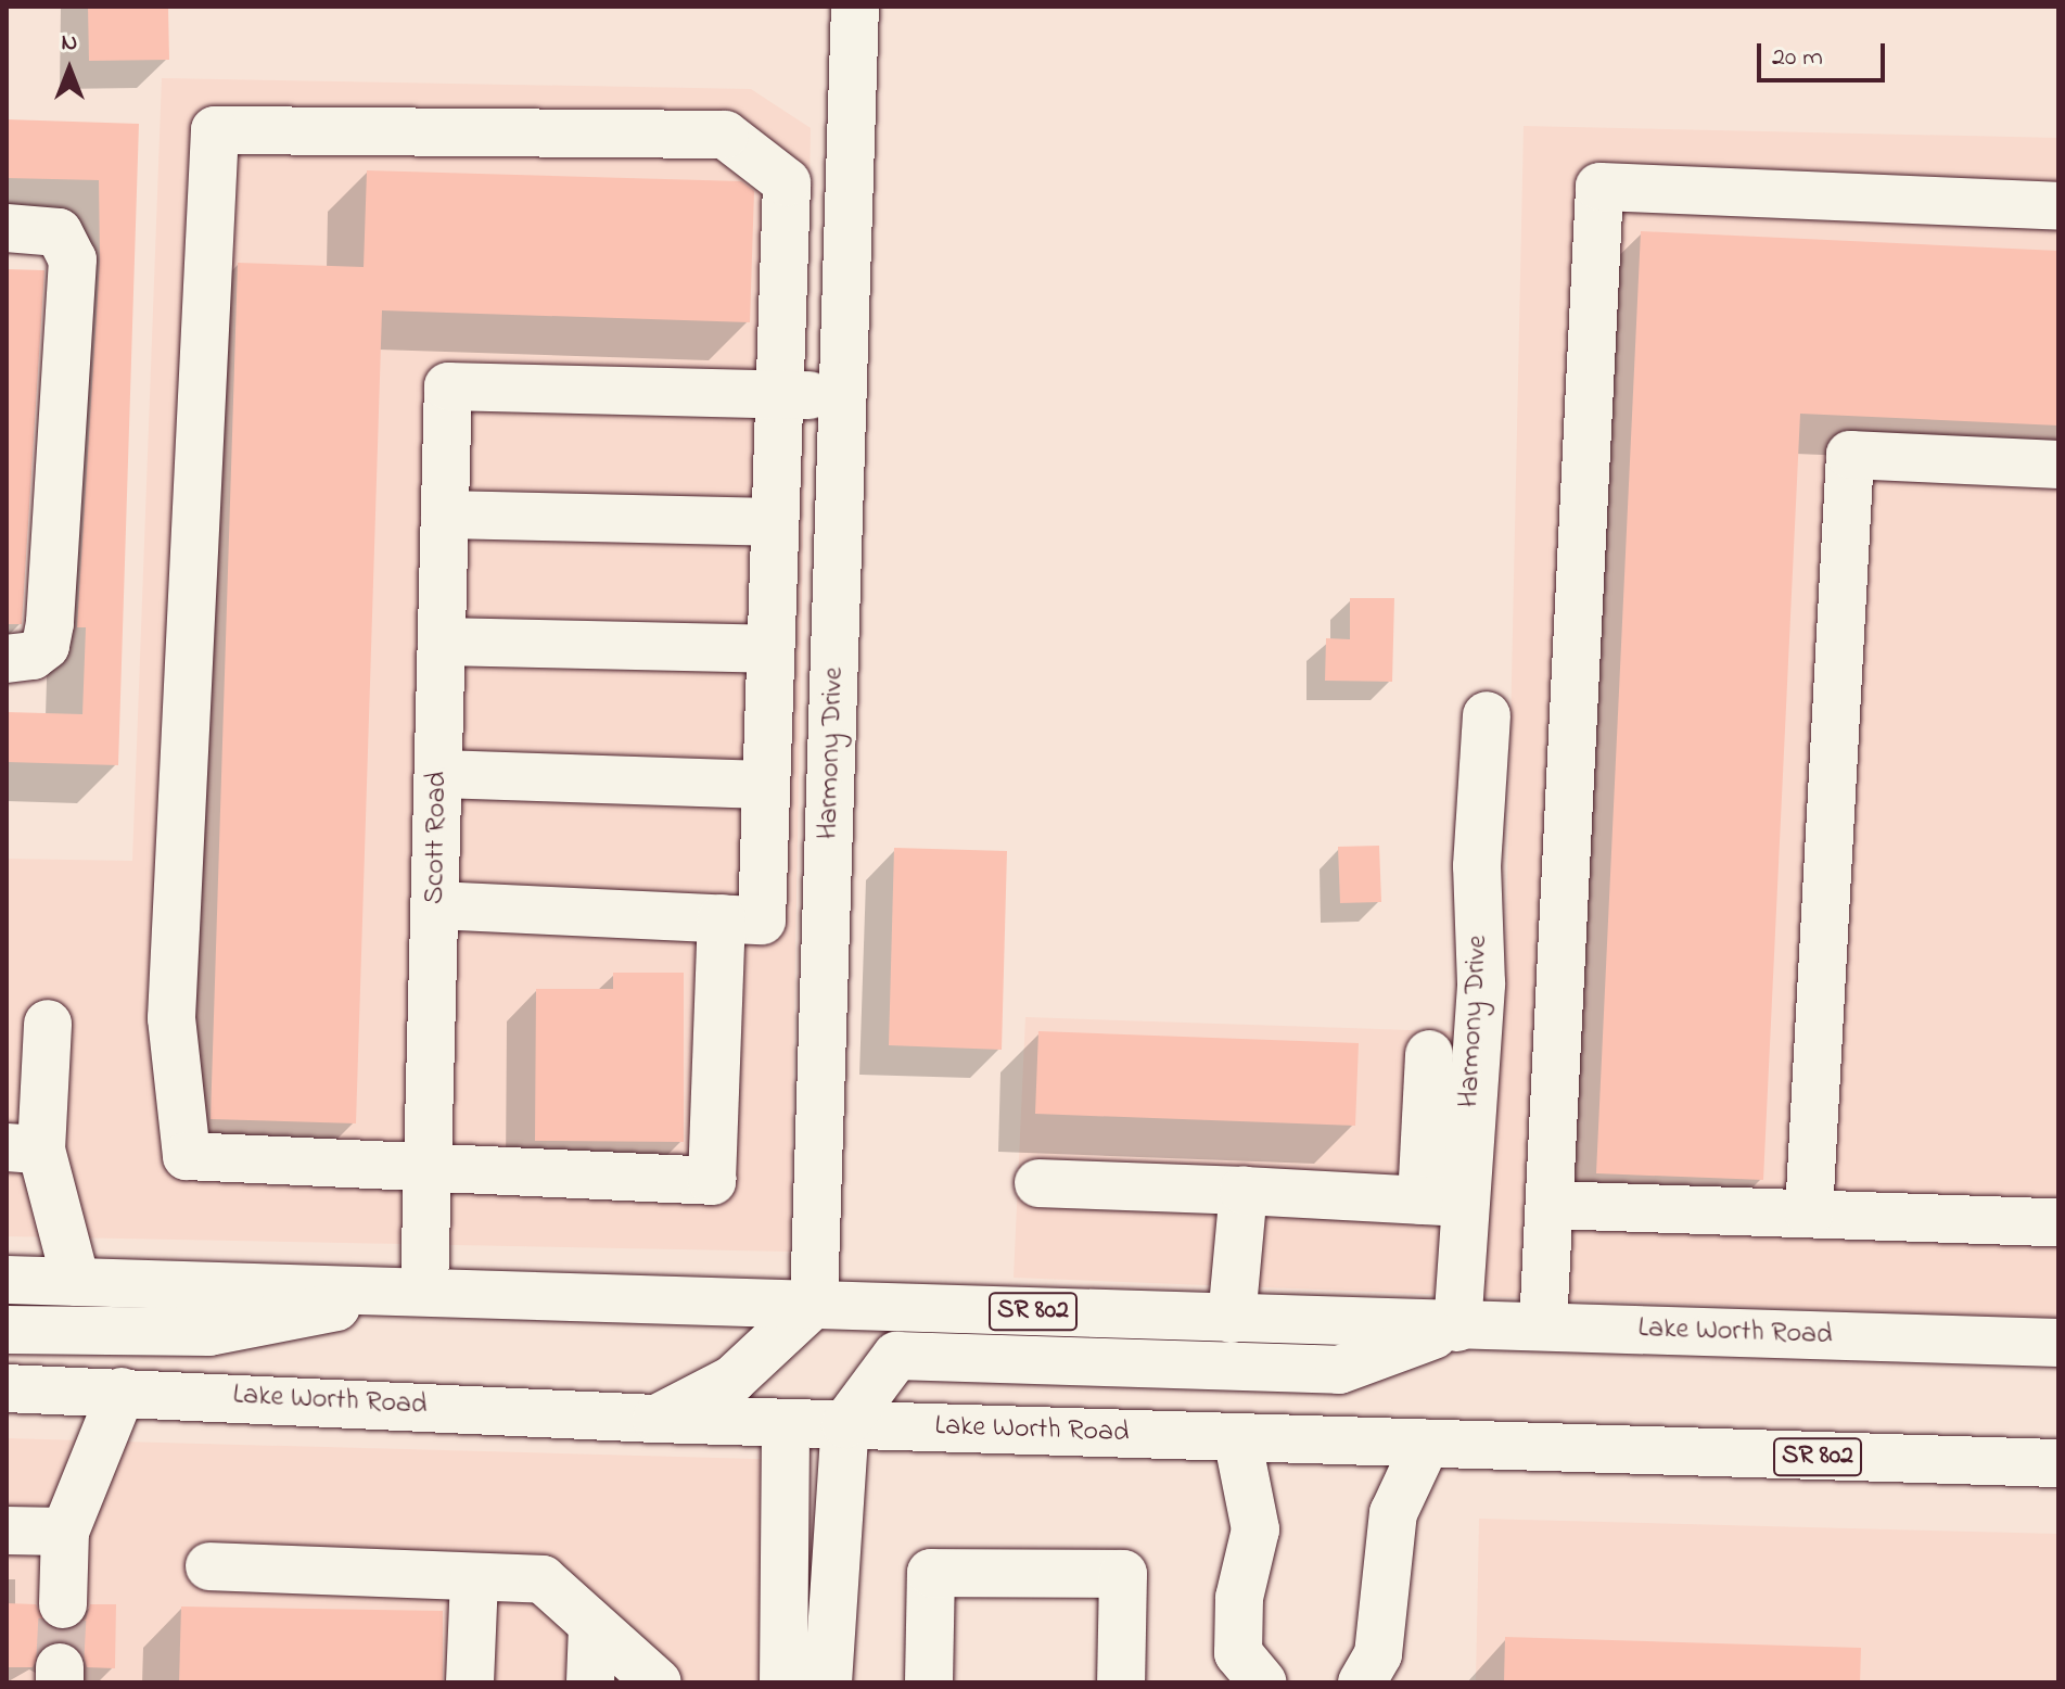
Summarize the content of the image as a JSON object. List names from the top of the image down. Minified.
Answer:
{"streets":{"main road":["Harmony Drive","Scott Road","SR 802","Lake Worth Road"]},"crossings":[["Harmony Drive","Lake Worth Road"],["Scott Road","Lake Worth Road"]],"scale_bar":"20 m","north":"top"}
